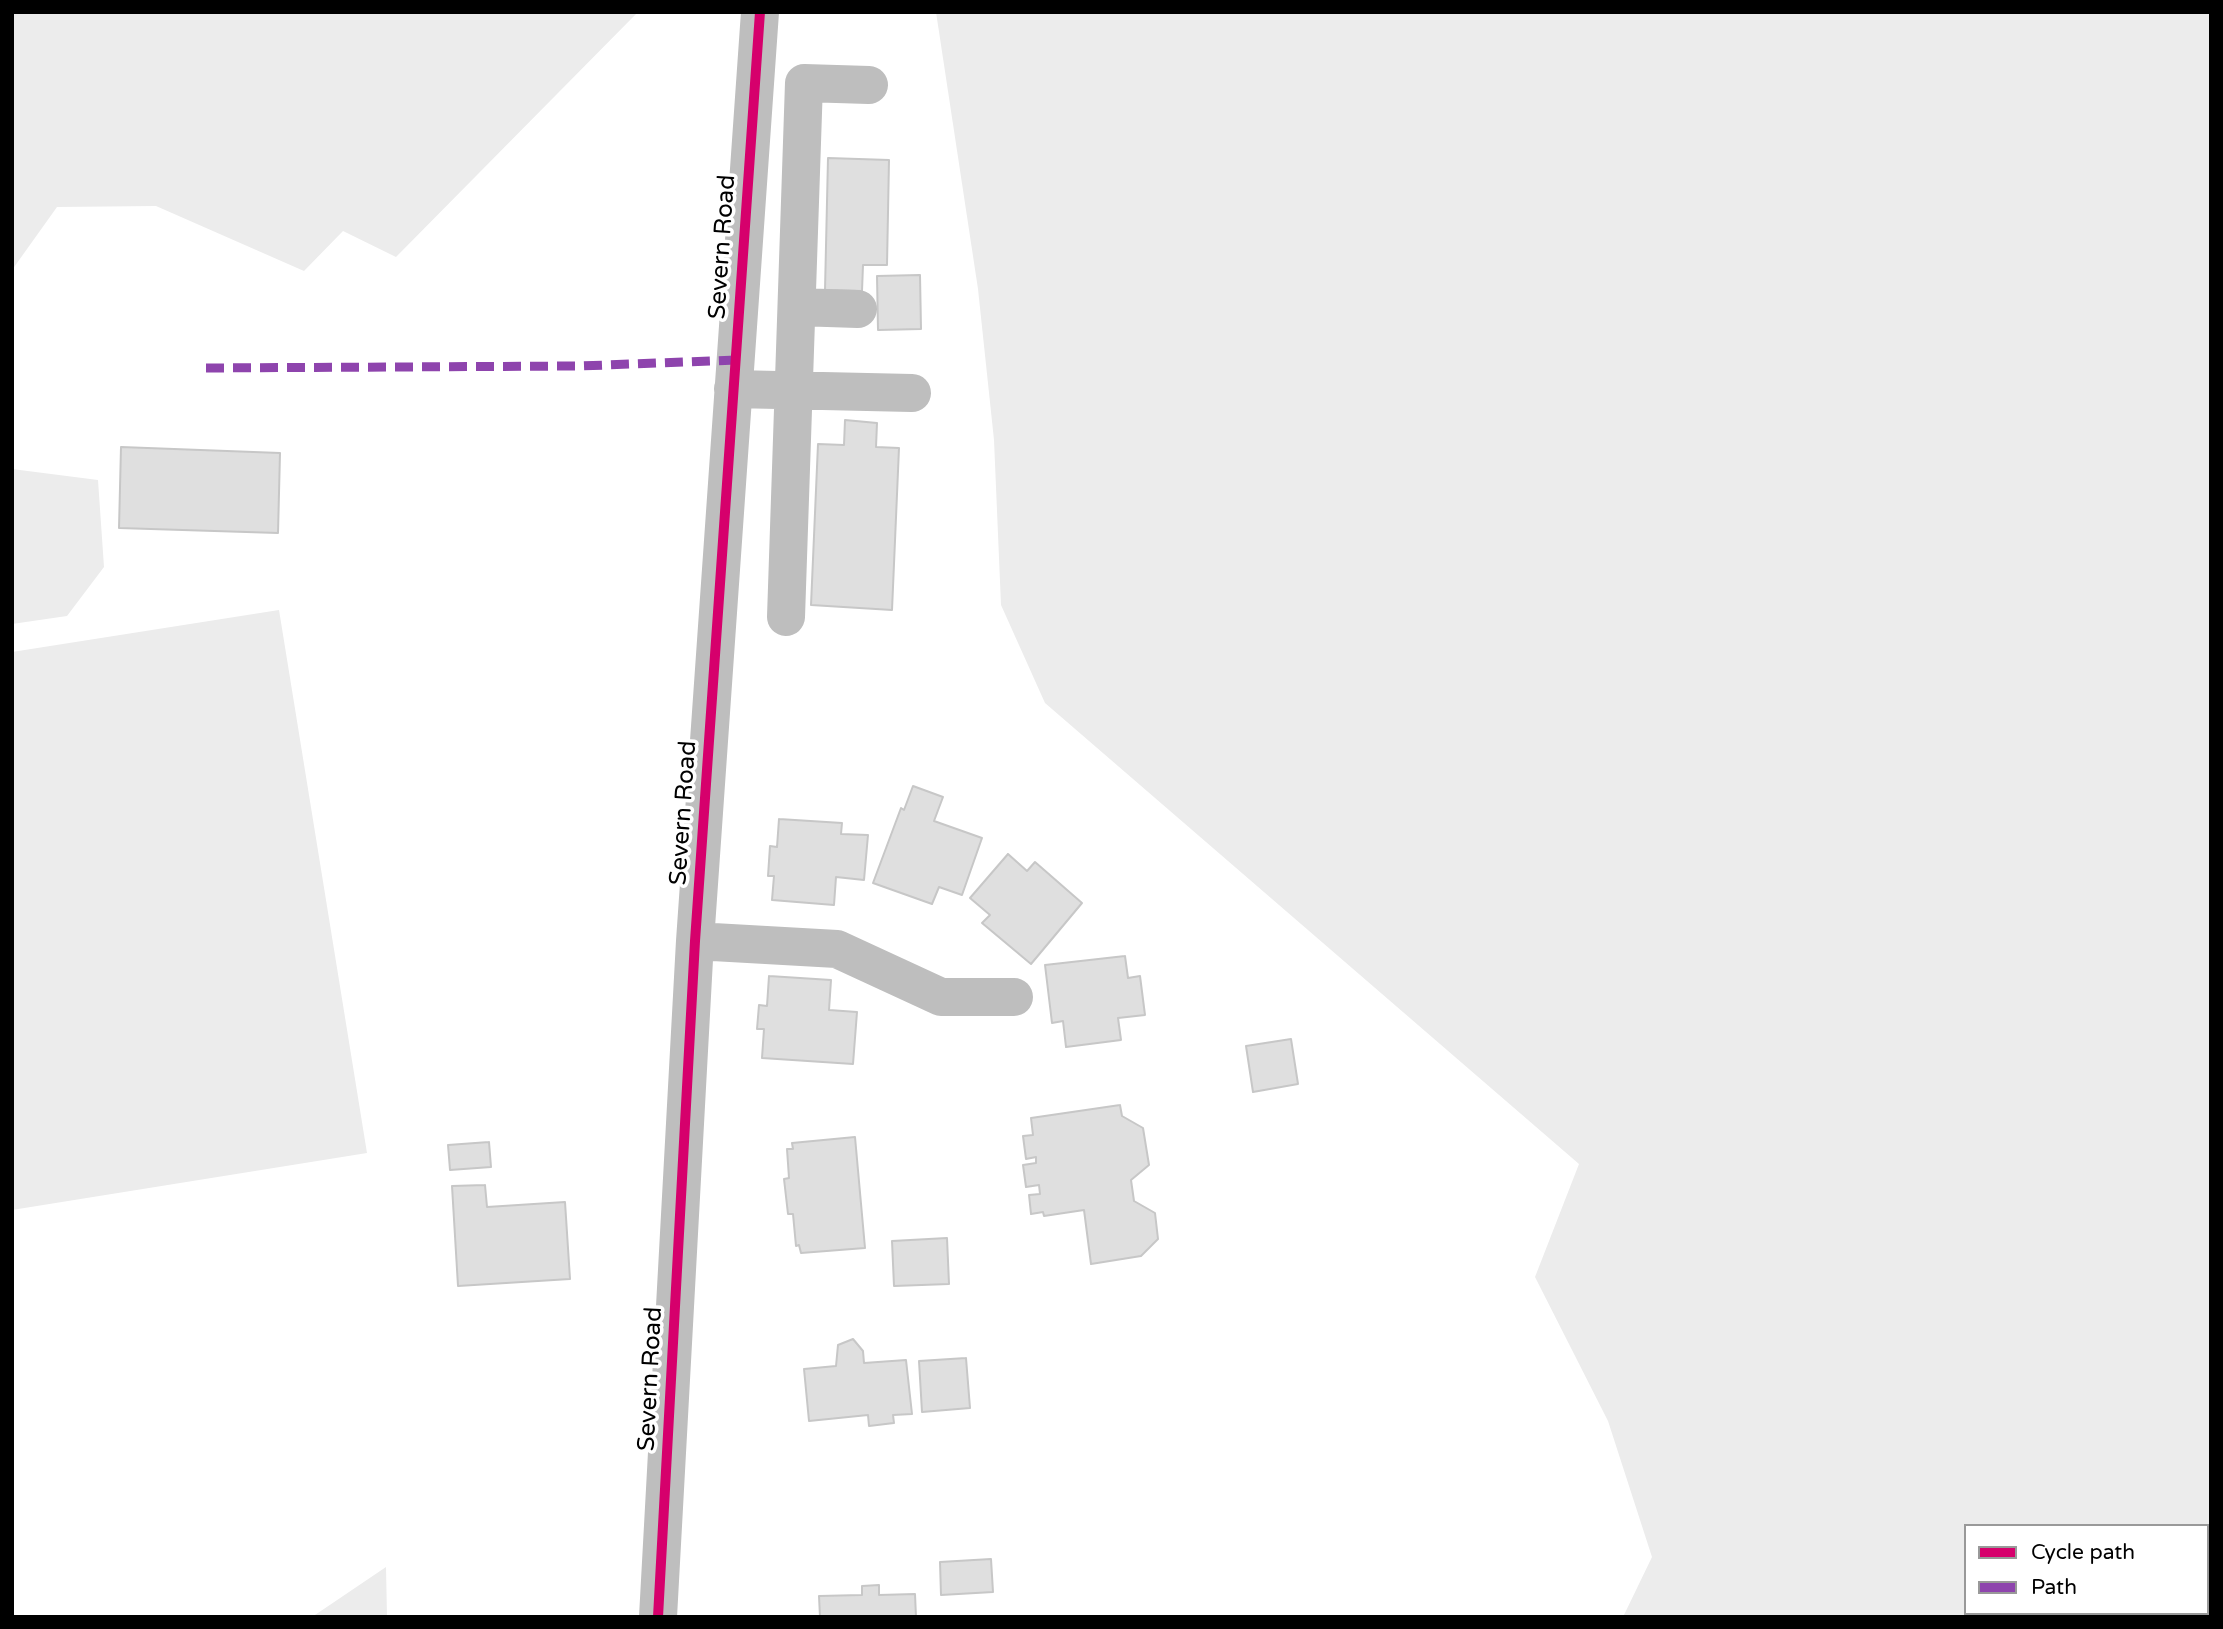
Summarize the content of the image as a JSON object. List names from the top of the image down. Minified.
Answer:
{"streets":{"street":["Severn Road"]},"legend":["Cycle path","Path"]}
